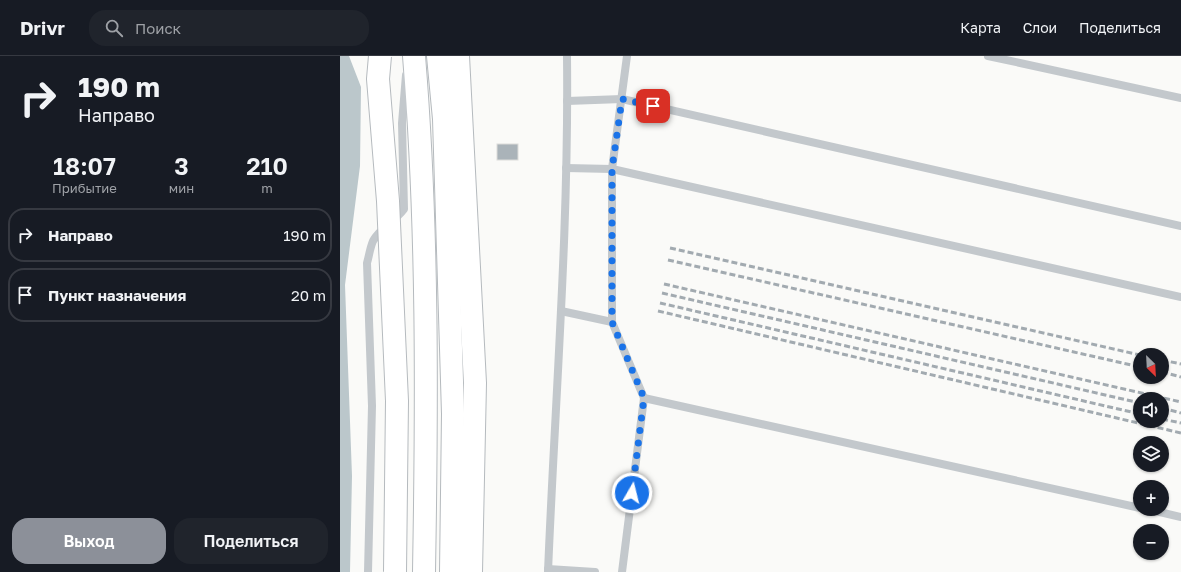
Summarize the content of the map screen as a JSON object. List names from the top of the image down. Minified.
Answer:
{"north":"bottom right","page":{"header":"Drivr","search":"Поиск","nav":["Карта","Слои","Поделиться"],"turn":["190 m","Направо"],"eta":["18:07","Прибытие","3","мин","210","m"],"list":[{"name":"Направо","value":"190 m"},{"name":"Пункт назначения","value":"20 m"}],"map_buttons":["+","−"],"buttons":["Выход","Поделиться"]}}
